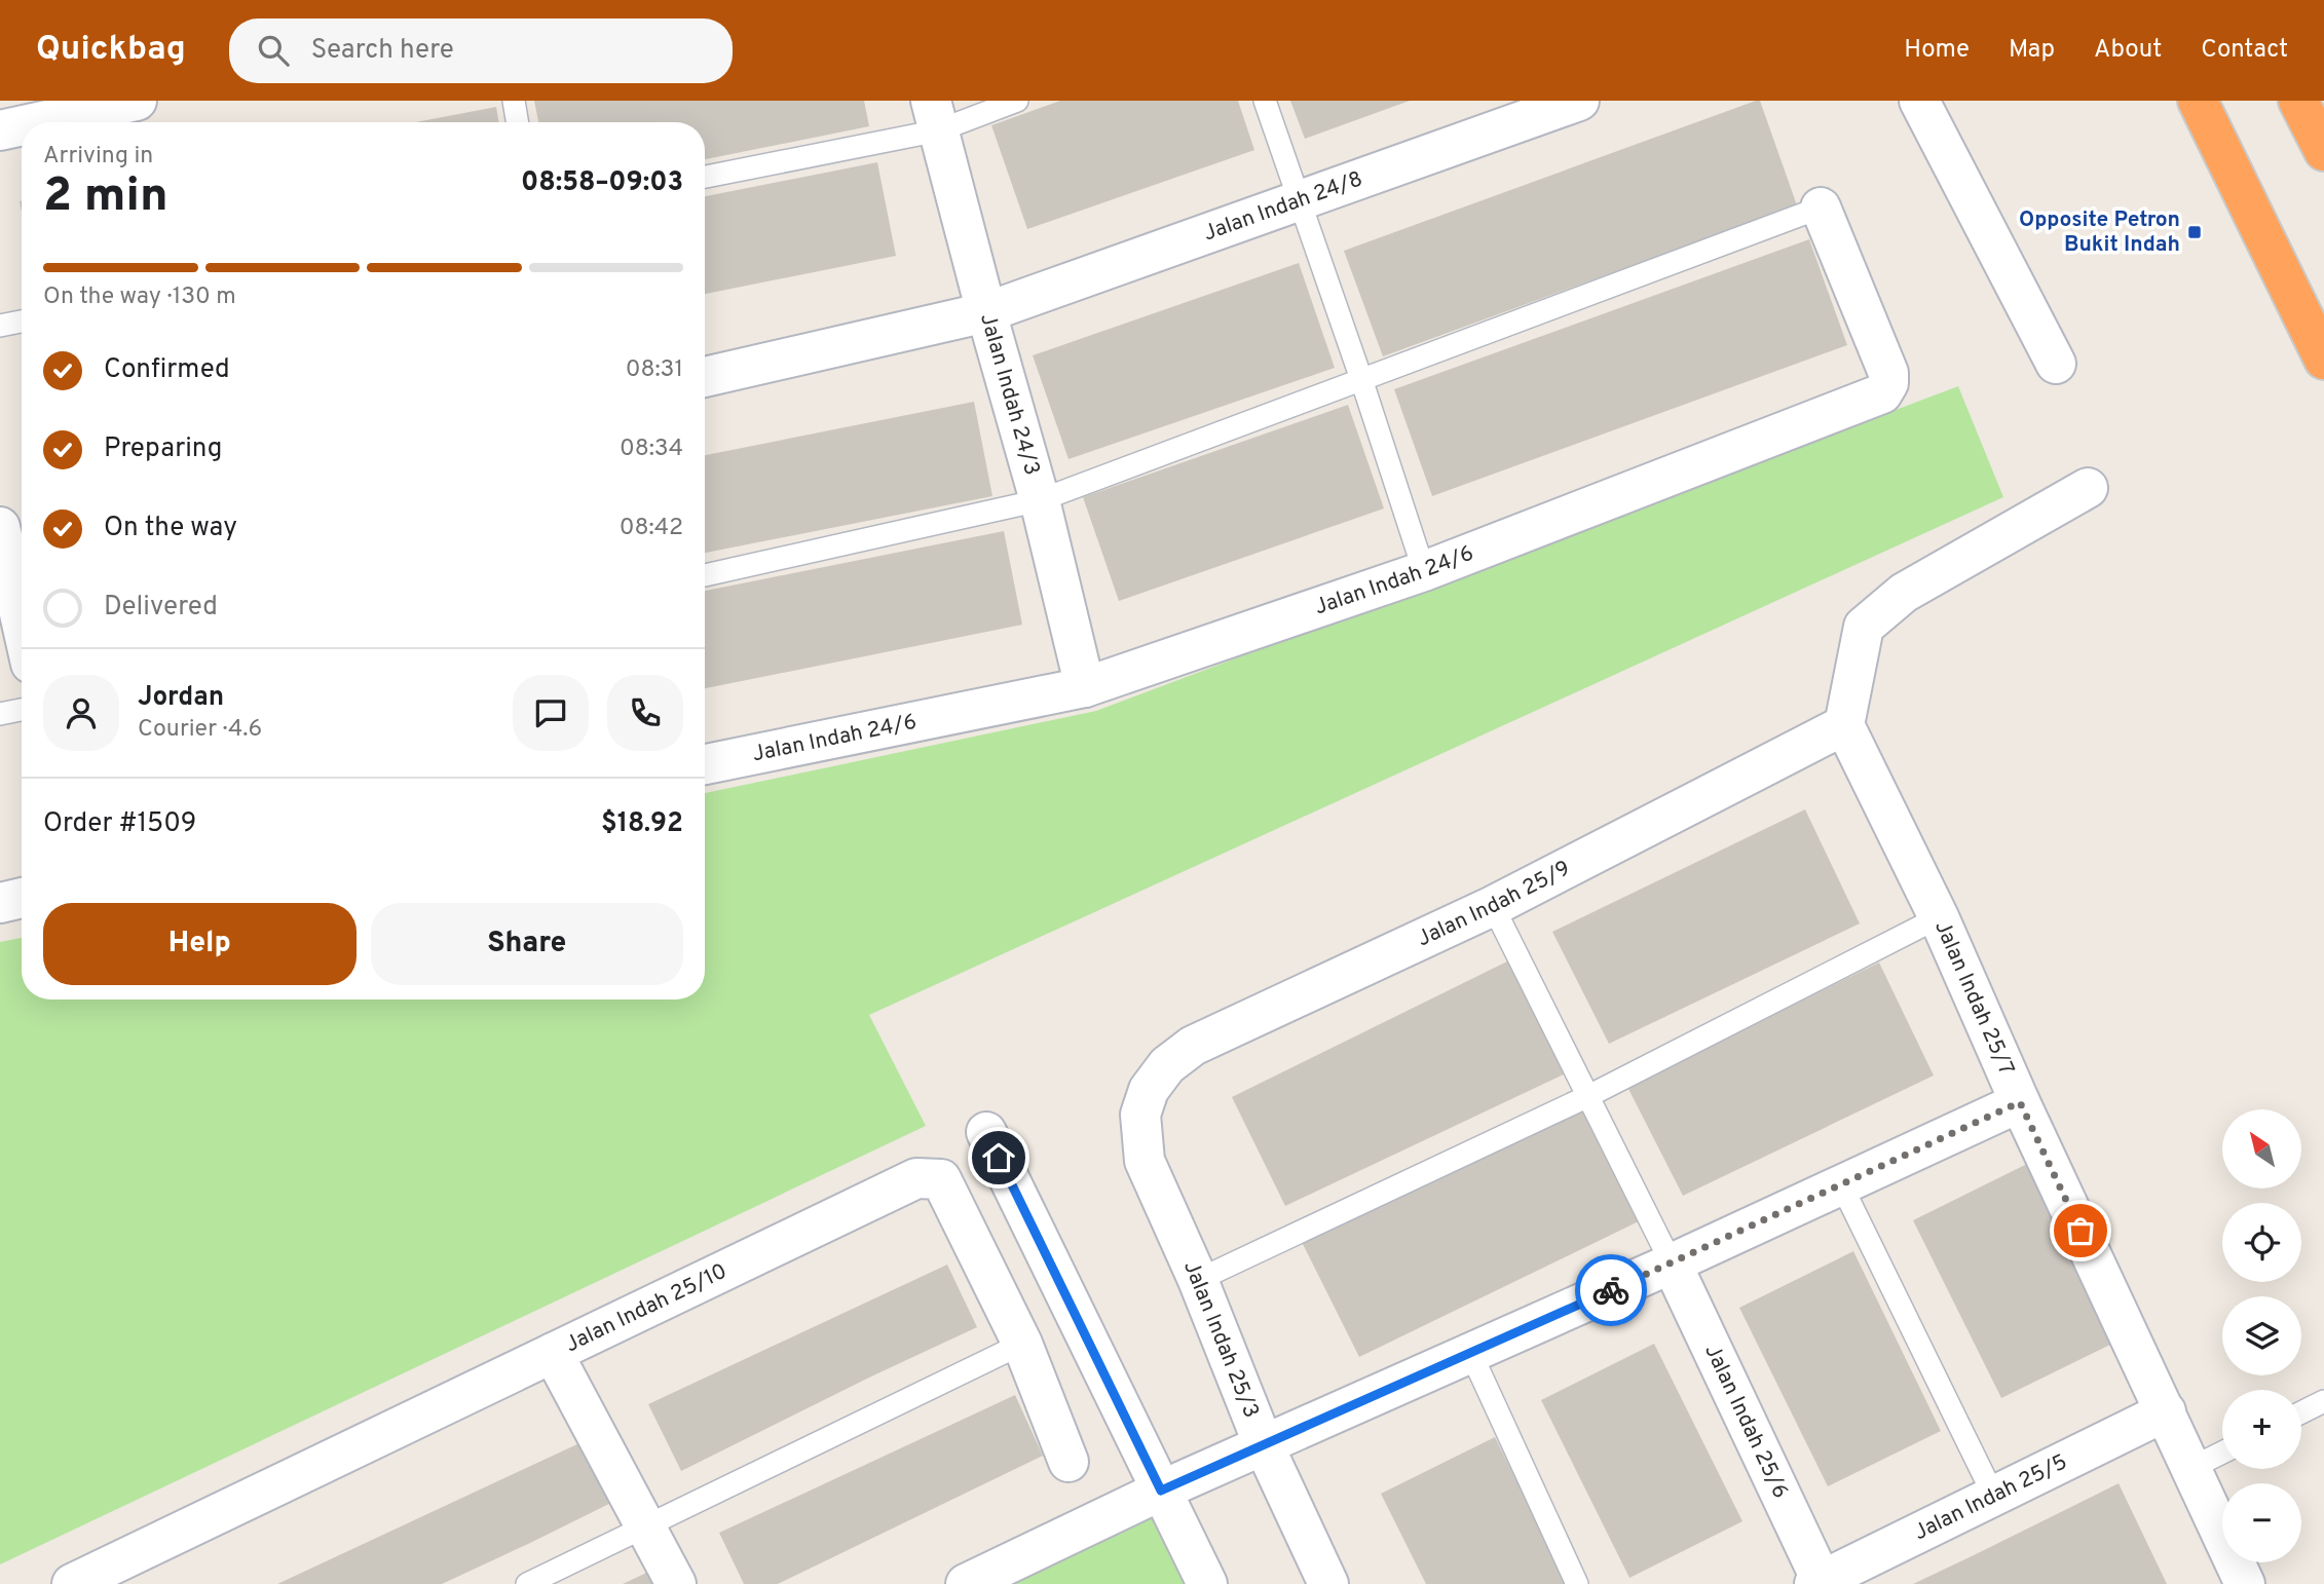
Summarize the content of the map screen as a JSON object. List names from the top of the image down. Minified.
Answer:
{"streets":{"street":["Jalan Indah 24/8","Jalan Indah 24/3","Jalan Indah 24/6","Jalan Indah 25/9","Jalan Indah 25/7","Jalan Indah 25/10","Jalan Indah 25/3","Jalan Indah 25/6","Jalan Indah 25/5"]},"crossings":[["Jalan Indah 24/8","Jalan Indah 24/3"],["Jalan Indah 24/3","Jalan Indah 24/6"],["Jalan Indah 25/9","Jalan Indah 25/7"],["Jalan Indah 25/9","Jalan Indah 25/3"],["Jalan Indah 25/7","Jalan Indah 25/5"],["Jalan Indah 25/6","Jalan Indah 25/5"]],"places":{"transit":["Opposite Petron Bukit Indah"]},"north":"top left","page":{"header":"Quickbag","search":"Search here","nav":["Home","Map","About","Contact"],"heading":["2 min","Arriving in","08:58–09:03"],"panel":["Jordan","Courier · 4.6","Order #1509","$18.92"],"bar":"On the way · 130 m","list":[["Confirmed","08:31"],["Preparing","08:34"],["On the way","08:42"],"Delivered"],"buttons":["Help","Share"],"map_buttons":["+","−"]}}
